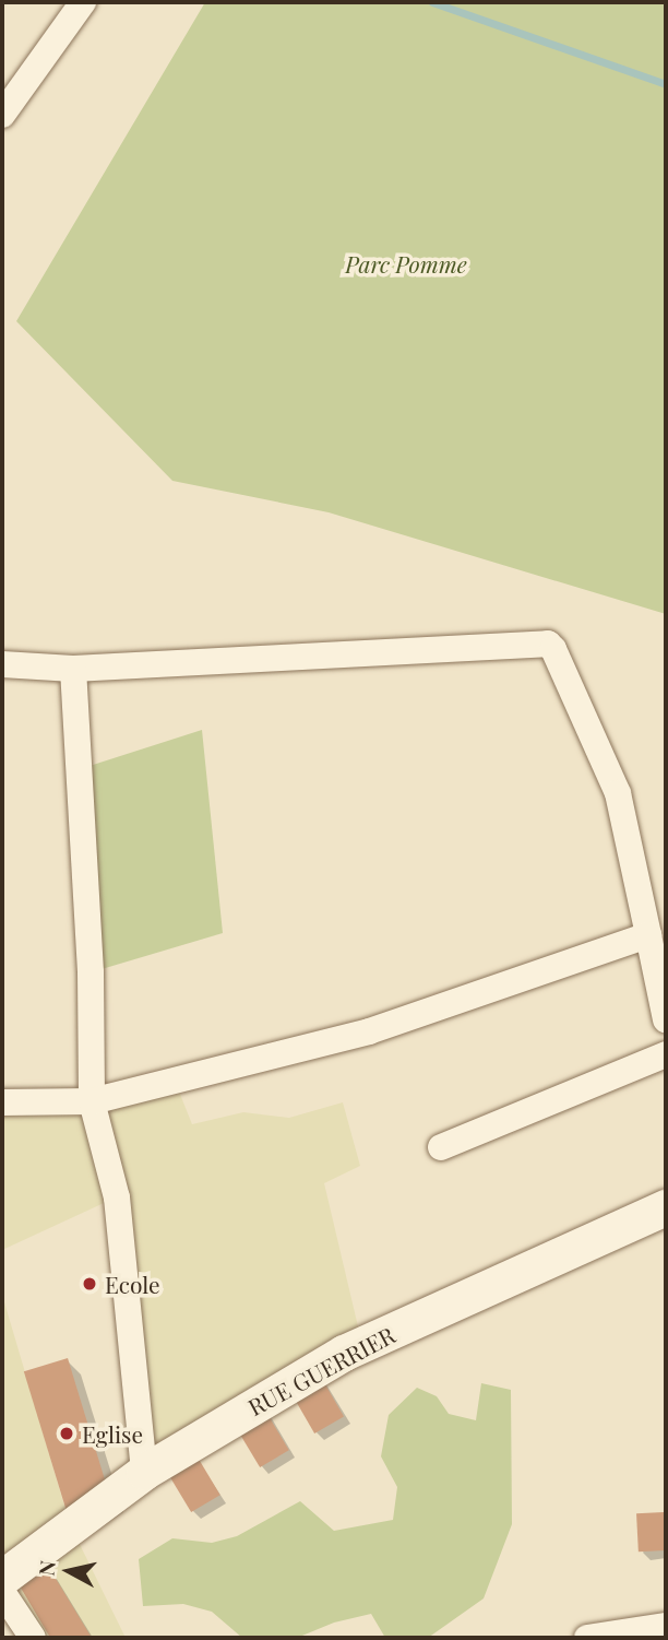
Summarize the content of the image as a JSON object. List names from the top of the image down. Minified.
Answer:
{"streets":{"main road":["RUE GUERRIER"]},"parks":["Parc Pomme"],"places":["Ecole","Eglise"],"north":"left"}
